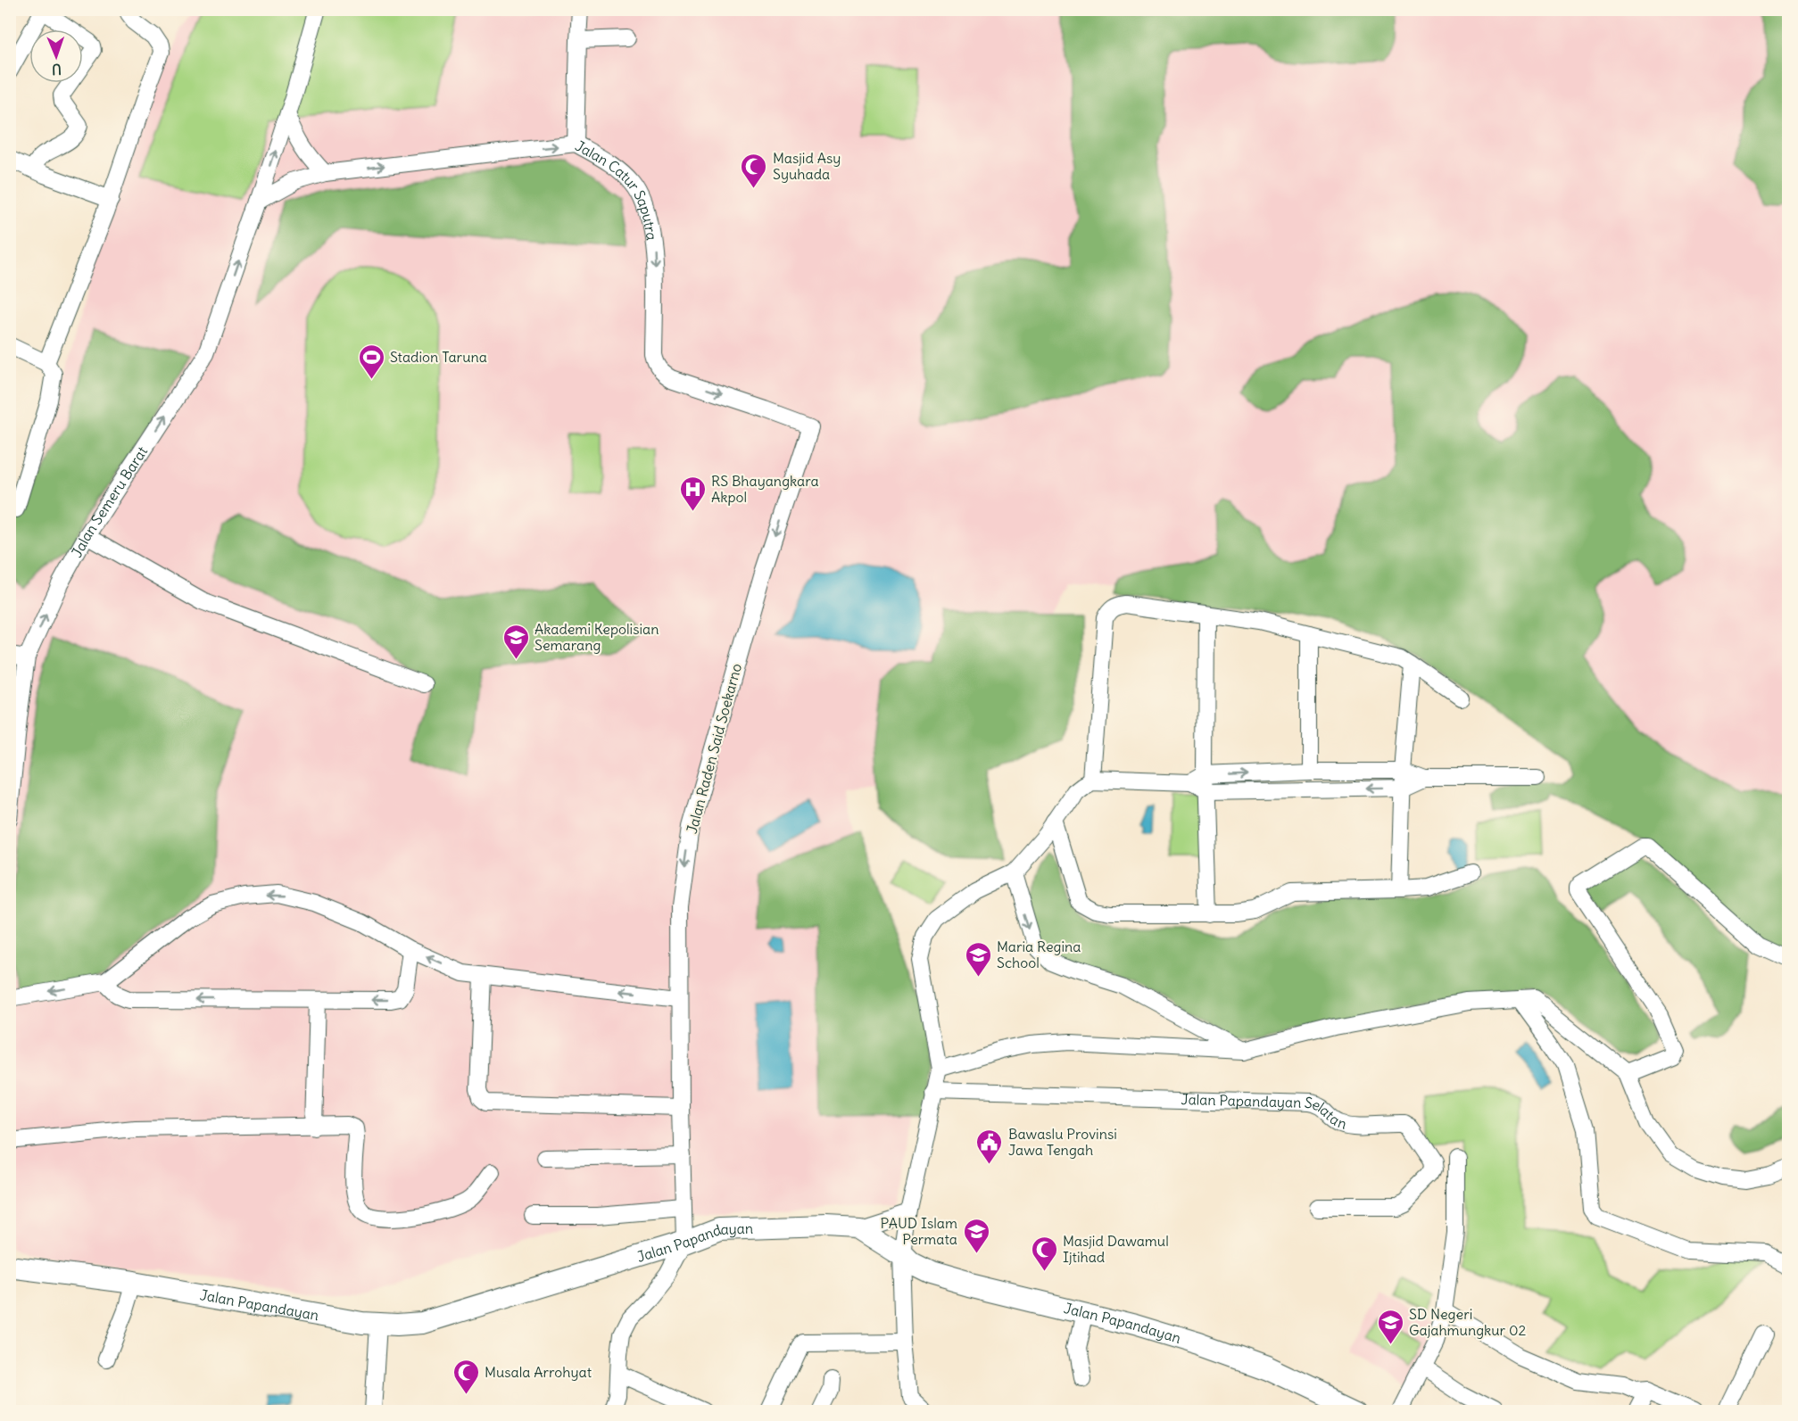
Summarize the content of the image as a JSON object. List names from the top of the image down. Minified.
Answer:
{"streets":{"main road":["Jalan Papandayan"],"street":["Jalan Catur Saputra","Jalan Semeru Barat","Jalan Raden Said Soekarno","Jalan Papandayan Selatan"]},"crossings":[["Jalan Catur Saputra","Jalan Semeru Barat"],["Jalan Catur Saputra","Jalan Raden Said Soekarno"],["Jalan Raden Said Soekarno","Jalan Papandayan"]],"one_way":["Jalan Catur Saputra","Jalan Raden Said Soekarno"],"places":{"mosque":["Masjid Asy Syuhada","Masjid Dawamul Ijtihad","Musala Arrohyat"],"sports":["Stadion Taruna"],"hospital":["RS Bhayangkara Akpol"],"school or university":["Akademi Kepolisian Semarang","Maria Regina School","PAUD Islam Permata","SD Negeri Gajahmungkur 02"],"public building":["Bawaslu Provinsi Jawa Tengah"]},"north":"bottom"}
